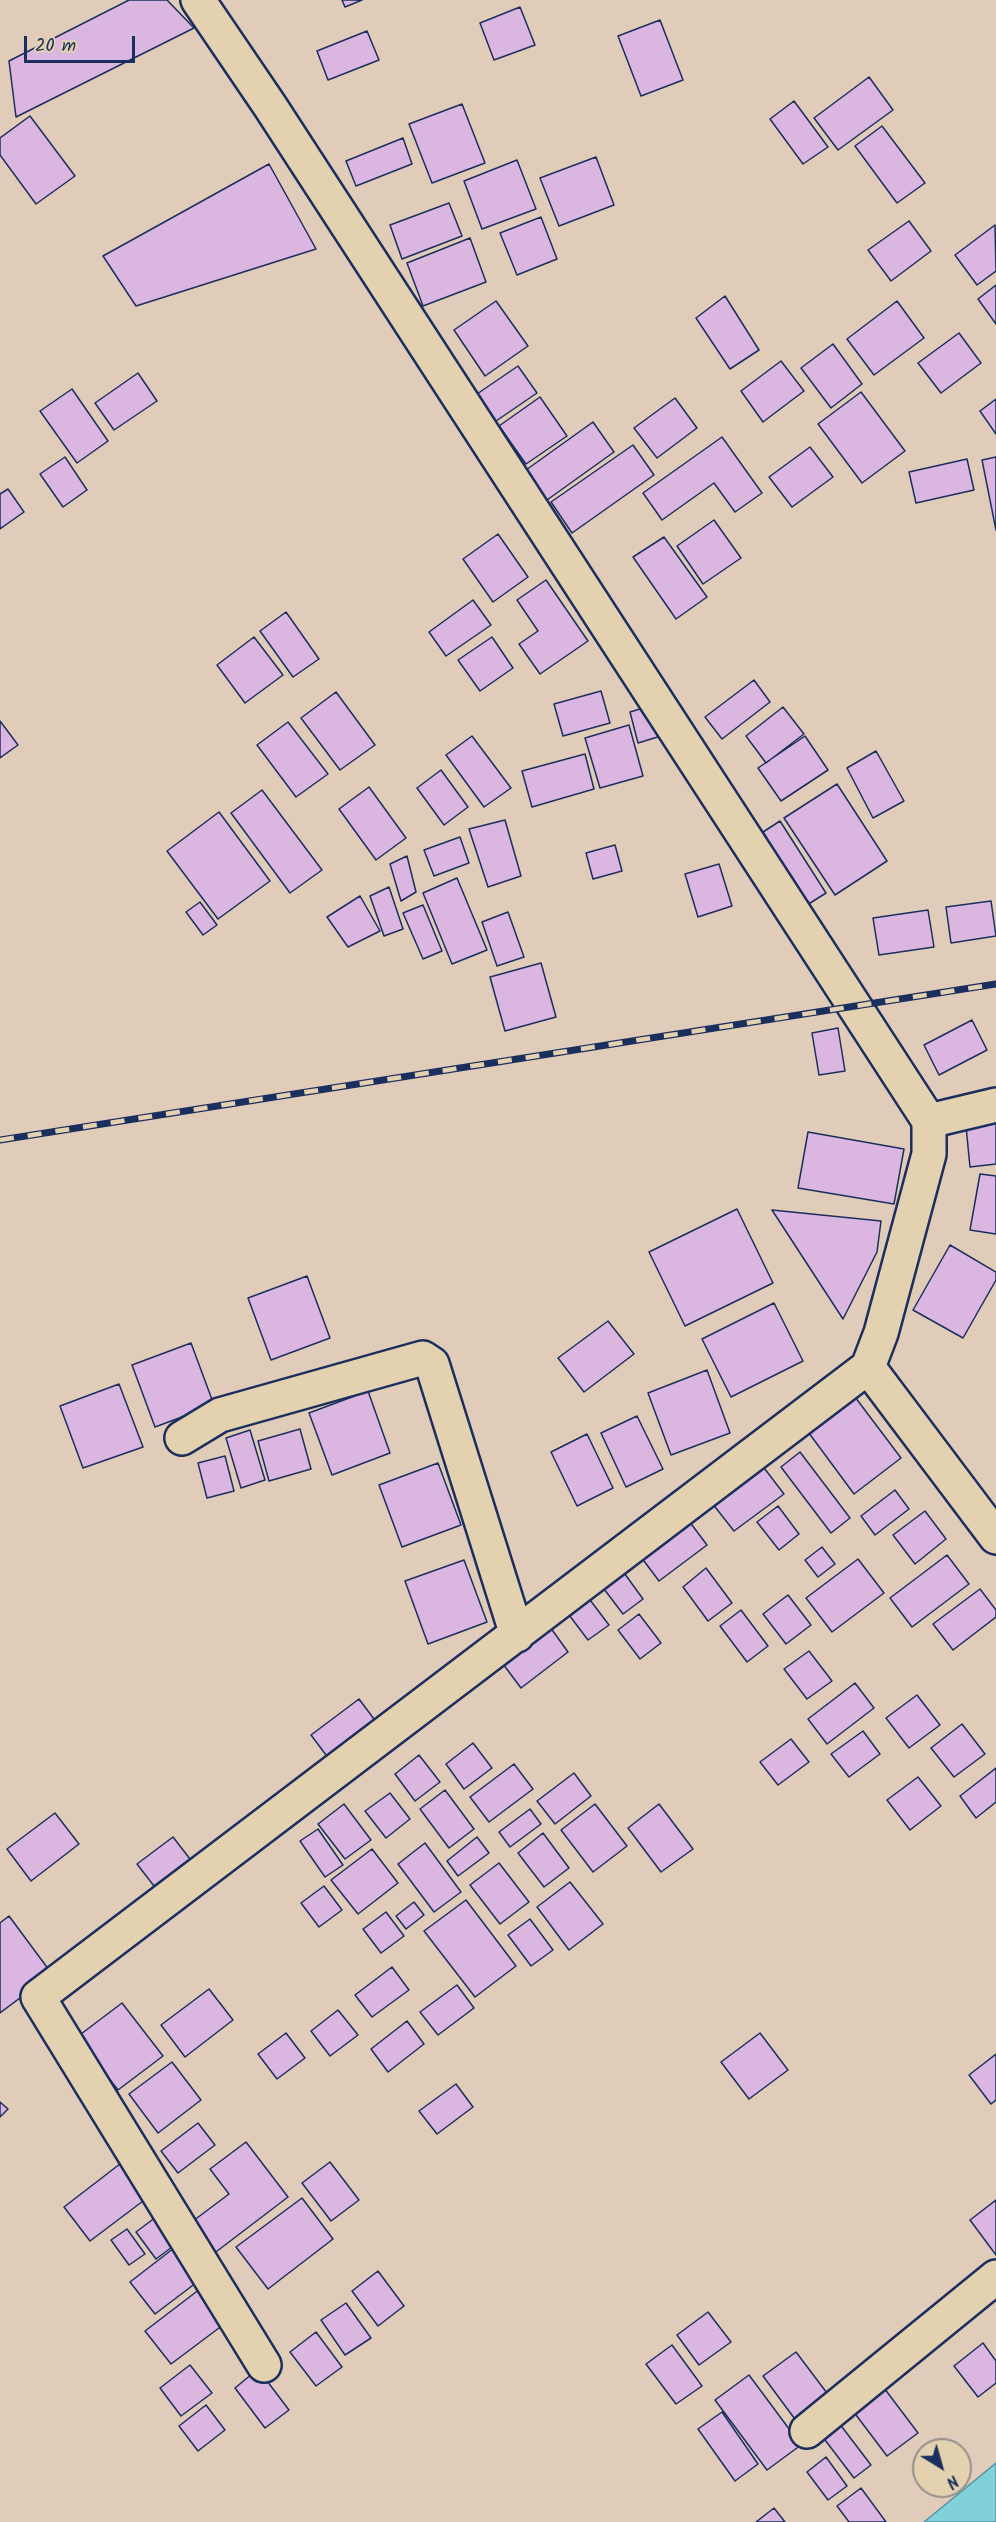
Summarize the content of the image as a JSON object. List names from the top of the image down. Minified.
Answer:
{"scale_bar":"20 m","north":"bottom right"}
